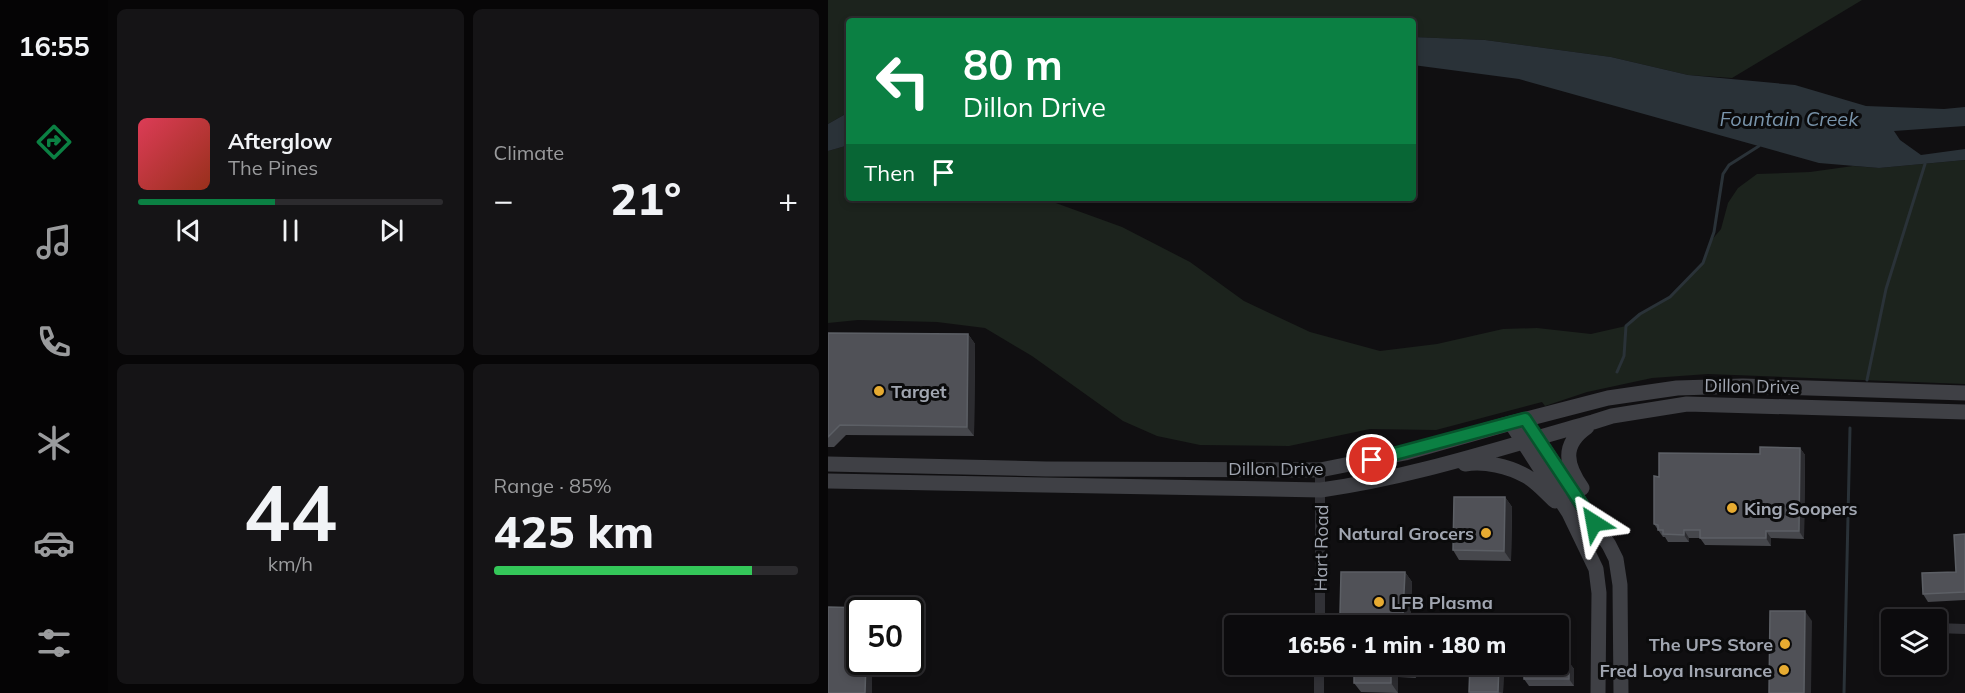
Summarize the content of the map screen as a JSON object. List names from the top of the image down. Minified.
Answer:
{"streets":{"main road":["Dillon Drive"],"street":["Hart Road"]},"crossings":[["Dillon Drive","Hart Road"]],"water":["Fountain Creek"],"places":["Target","King Soopers","Natural Grocers","LFB Plasma","The UPS Store","Fred Loya Insurance"],"page":{"tabs":"16:55","tile":["Climate",["44","km/h"],["Range · 85%","425 km"]],"turn":["80 m","Dillon Drive"],"song":["Afterglow","The Pines"],"then":"Then","heat":["−","21°","+"],"limit":"50","trip":"16:56 · 1 min · 180 m"}}
